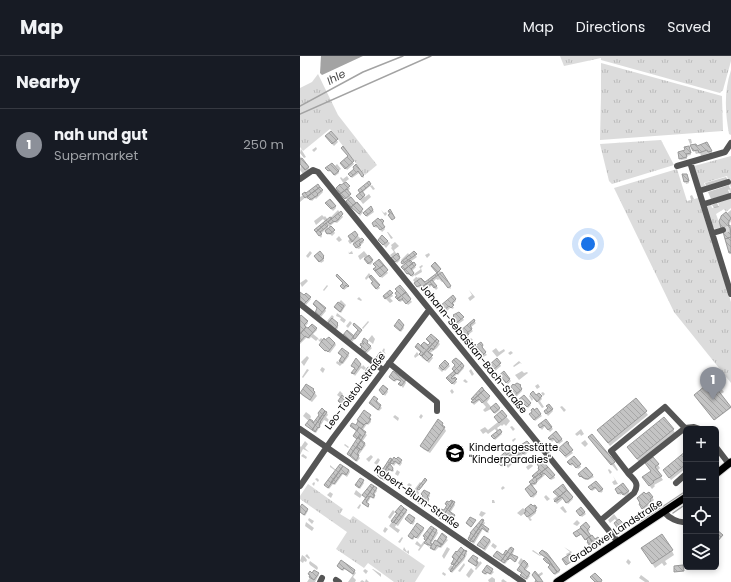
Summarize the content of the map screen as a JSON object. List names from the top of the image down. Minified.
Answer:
{"streets":{"main road":["Grabower Landstraße"],"street":["Johann-Sebastian-Bach-Straße","Leo-Tolstoi-Straße","Robert-Blum-Straße"]},"crossings":[["Johann-Sebastian-Bach-Straße","Leo-Tolstoi-Straße"],["Johann-Sebastian-Bach-Straße","Grabower Landstraße"],["Leo-Tolstoi-Straße","Robert-Blum-Straße"]],"water":["Ihle"],"places":{"school or university":["Kindertagesstätte \"Kinderparadies\""]},"page":{"header":"Map","nav":["Map","Directions","Saved"],"heading":"Nearby","list":[{"mark":"1","name":"nah und gut","note":"Supermarket","value":"250 m"}],"pins":"1","map_buttons":["+","−"]}}
